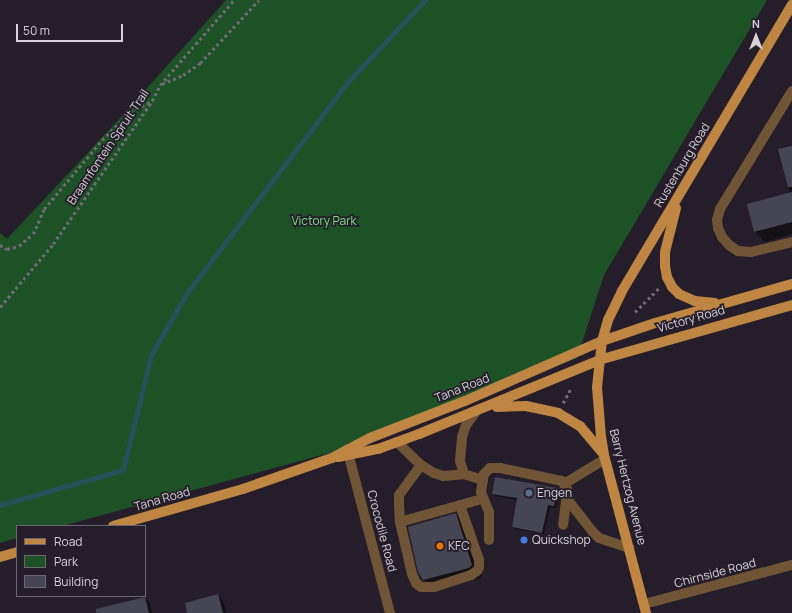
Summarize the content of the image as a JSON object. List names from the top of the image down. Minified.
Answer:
{"streets":{"main road":["Rustenburg Road","Victory Road","Tana Road","Barry Hertzog Avenue"],"street":["Crocodile Road","Chirnside Road"],"path":["Braamfontein Spruit Trail"]},"crossings":[["Rustenburg Road","Victory Road"],["Rustenburg Road","Tana Road"],["Rustenburg Road","Barry Hertzog Avenue"],["Victory Road","Tana Road"],["Victory Road","Barry Hertzog Avenue"],["Tana Road","Barry Hertzog Avenue"],["Tana Road","Crocodile Road"],["Barry Hertzog Avenue","Chirnside Road"]],"parks":["Victory Park"],"places":["Engen","Quickshop","KFC"],"legend":["Road","Park","Building"],"scale_bar":"50 m","north":"top"}
